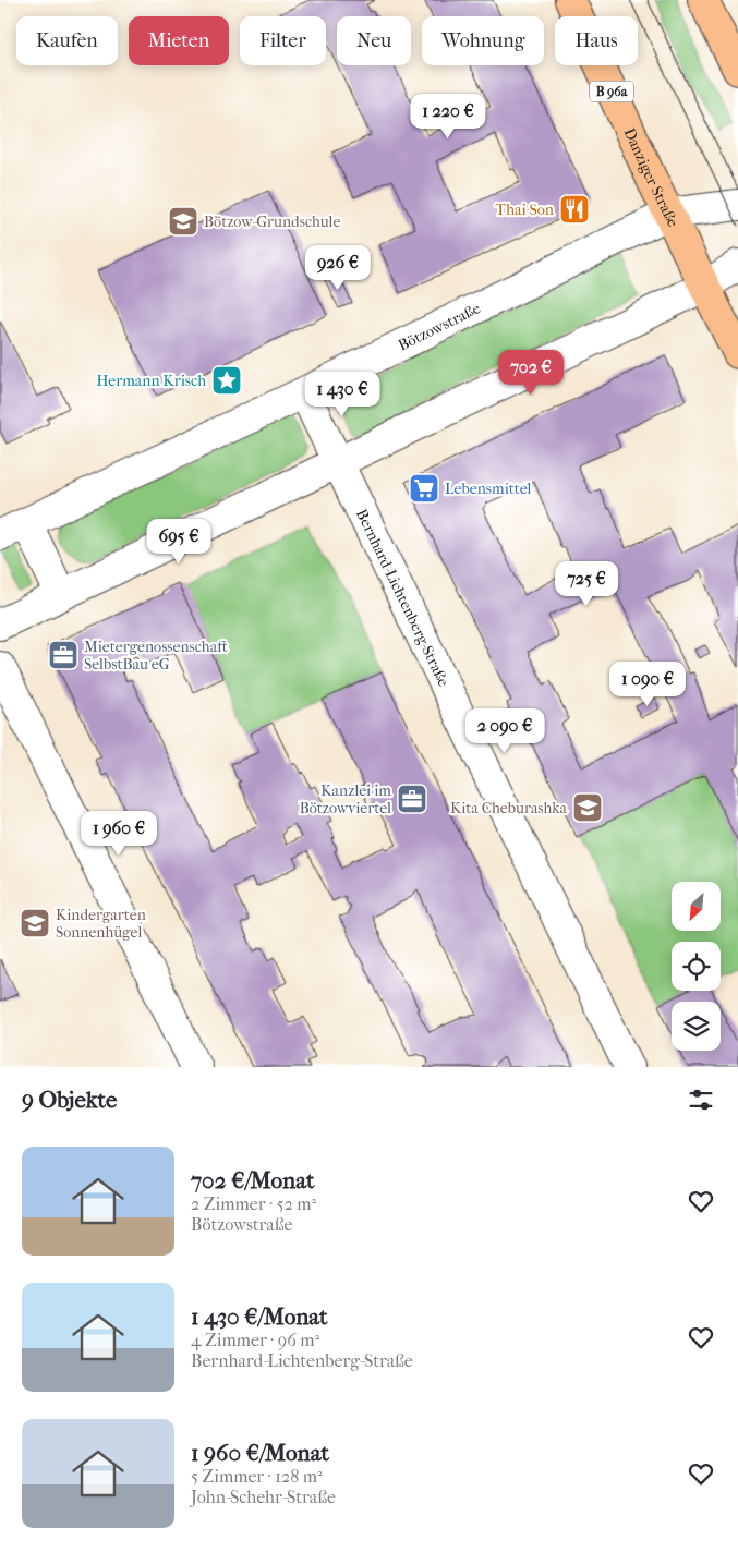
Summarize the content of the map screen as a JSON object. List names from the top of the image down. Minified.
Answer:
{"streets":{"main road":["B 96a","Danziger Straße"],"street":["Bötzowstraße","Bernhard-Lichtenberg-Straße"]},"crossings":[["Danziger Straße","Bötzowstraße"],["Bötzowstraße","Bernhard-Lichtenberg-Straße"]],"places":{"restaurant":["Thai Son"],"school or university":["Bötzow-Grundschule","Kita Cheburashka","Kindergarten Sonnenhügel"],"place":["Hermann Krisch"],"supermarket":["Lebensmittel"],"office":["Mietergenossenschaft SelbstBau eG","Kanzlei im Bötzowviertel"]},"north":"bottom left","page":{"chip":["Kaufen","Mieten","Filter","Neu","Wohnung","Haus"],"price":["1 220 €","926 €","702 €","1 430 €","695 €","725 €","1 090 €","2 090 €","1 960 €"],"heading":"9 Objekte","list":[{"name":"702 €/Monat","note":"2 Zimmer · 52 m² · Bötzowstraße"},{"name":"1 430 €/Monat","note":"4 Zimmer · 96 m² · Bernhard-Lichtenberg-Straße"},{"name":"1 960 €/Monat","note":"5 Zimmer · 128 m² · John-Schehr-Straße"}]}}
